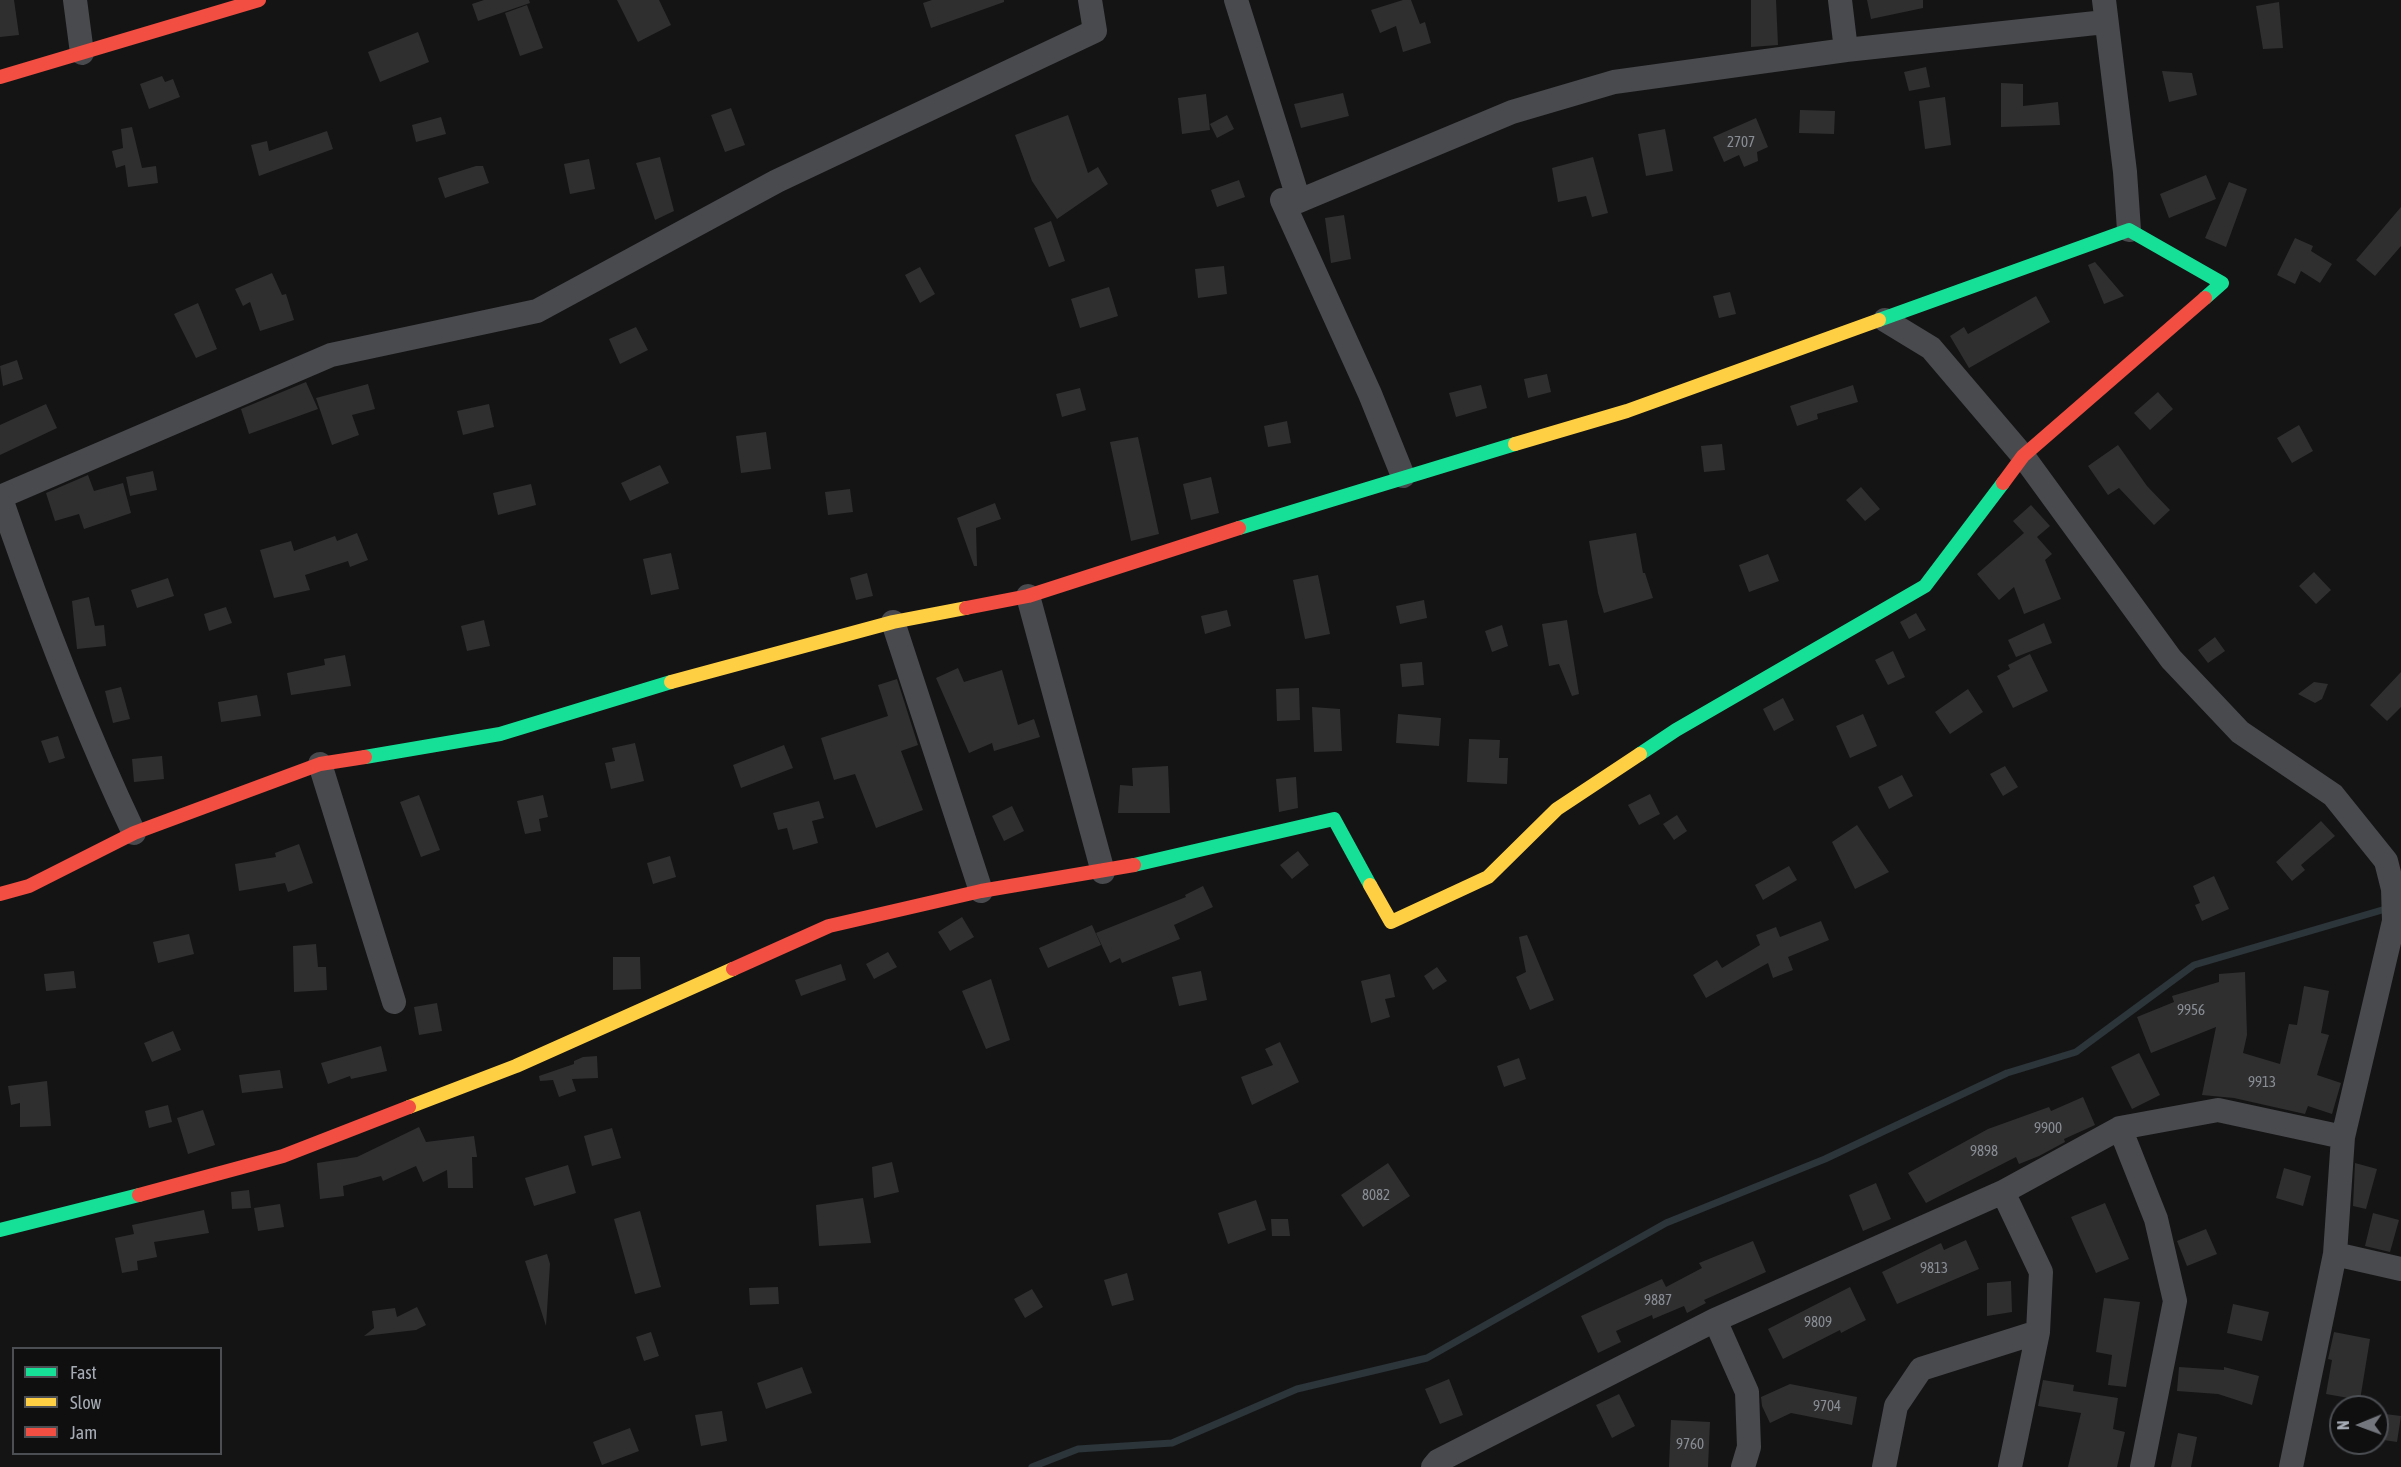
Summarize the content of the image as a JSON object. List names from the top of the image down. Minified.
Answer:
{"house_numbers":["2707","9956","9913","9900","9898","8082","9813","9887","9809","9704","9760"],"legend":["Fast","Slow","Jam"],"north":"left"}
